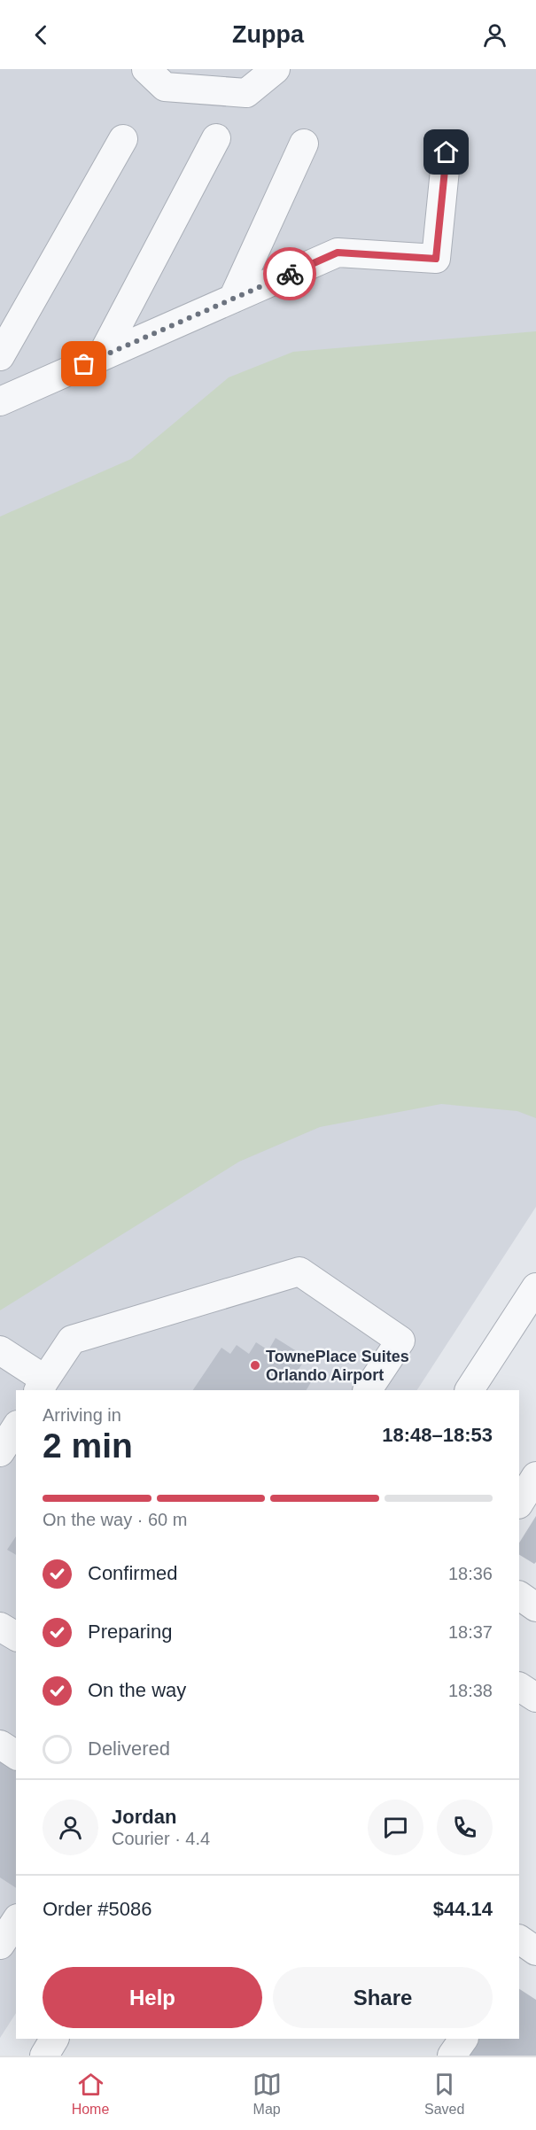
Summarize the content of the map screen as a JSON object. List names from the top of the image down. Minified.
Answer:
{"places":["TownePlace Suites Orlando Airport"],"page":{"header":"Zuppa","heading":["2 min","Arriving in","18:48–18:53"],"panel":["Jordan","Courier · 4.4","Order #5086","$44.14"],"bar":"On the way · 60 m","list":[["Confirmed","18:36"],["Preparing","18:37"],["On the way","18:38"],"Delivered"],"buttons":["Help","Share"],"tabs":["Home","Map","Saved"]}}
